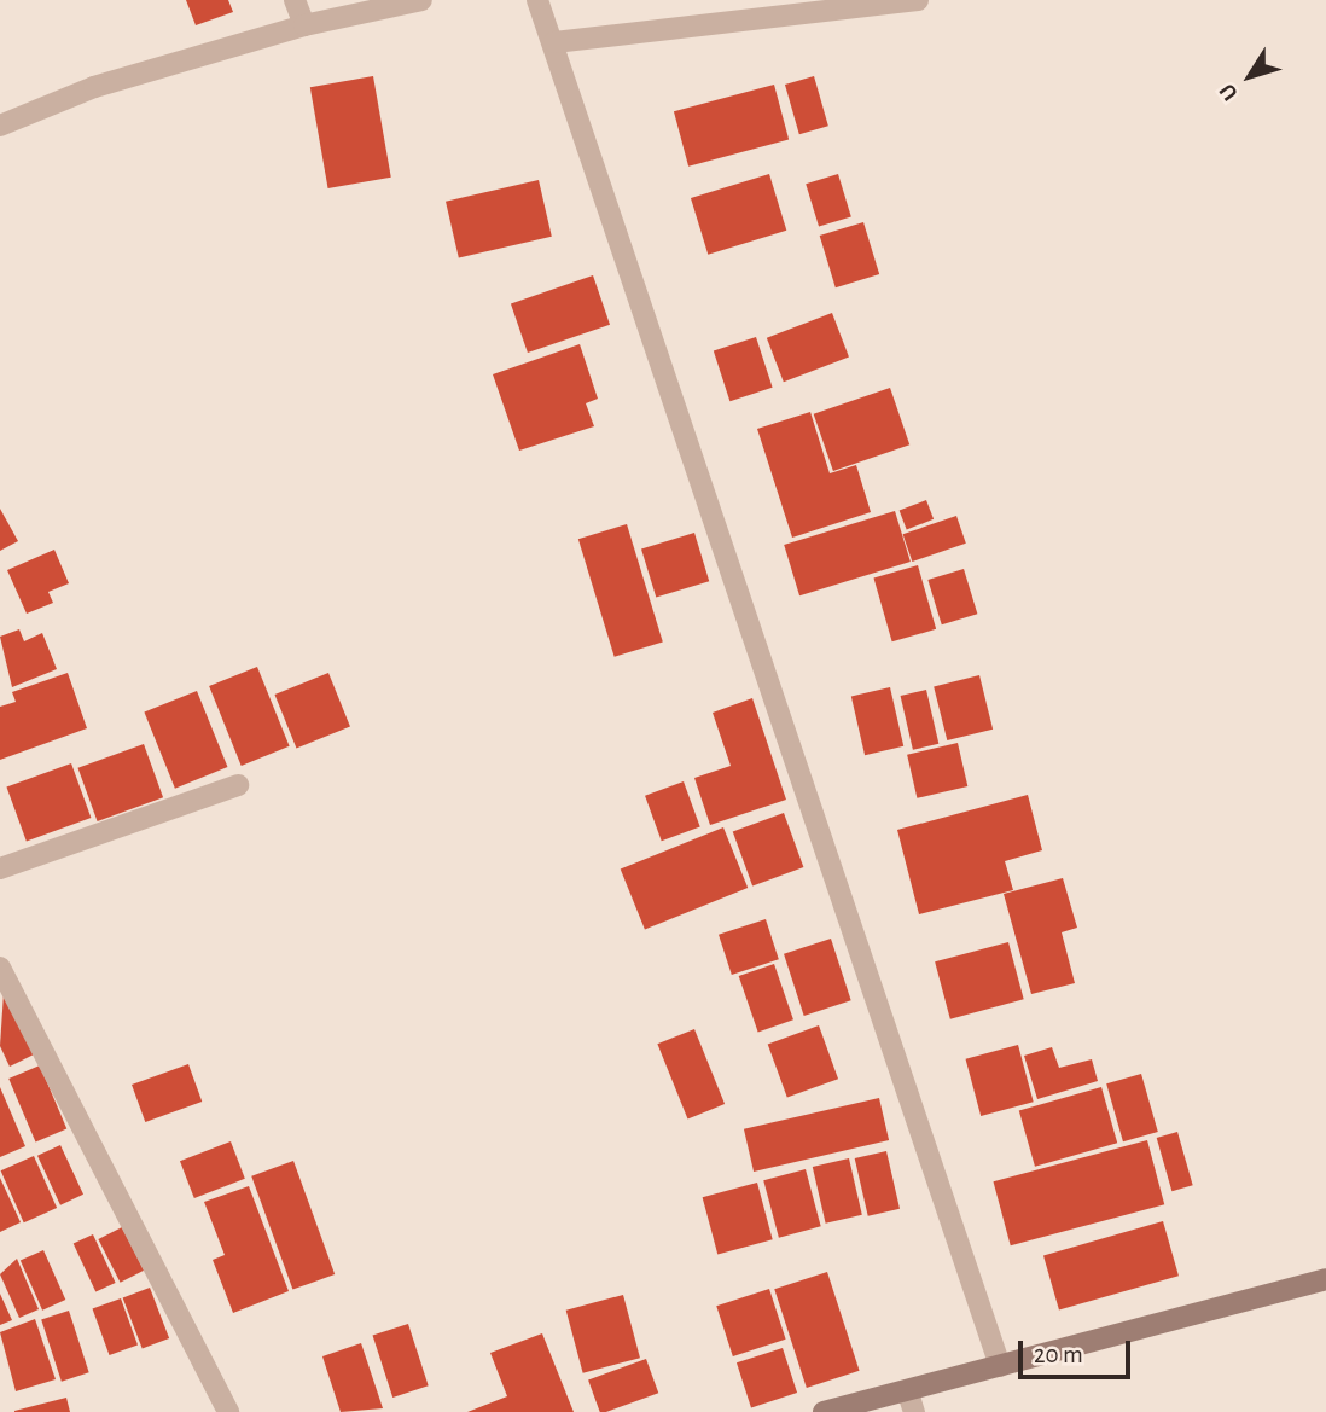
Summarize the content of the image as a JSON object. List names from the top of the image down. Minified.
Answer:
{"scale_bar":"20 m","north":"bottom left"}
